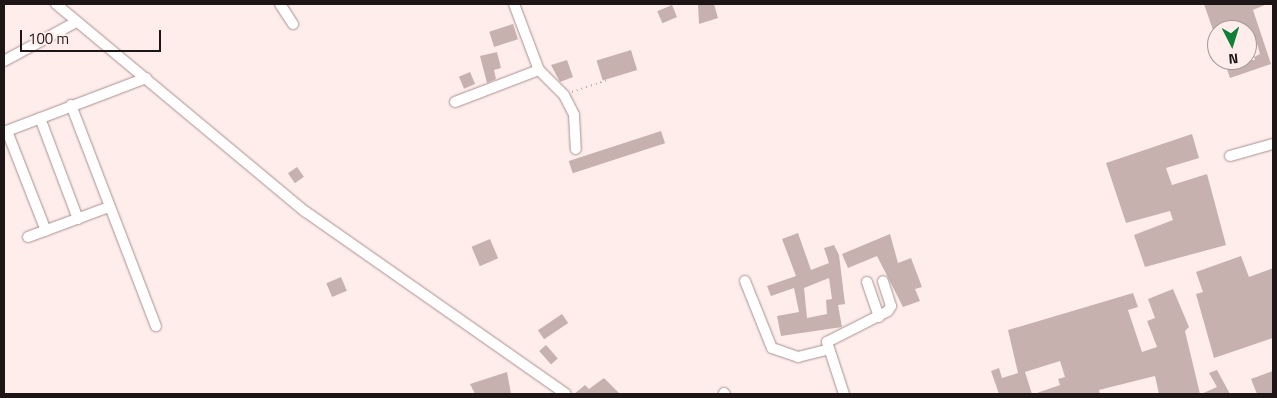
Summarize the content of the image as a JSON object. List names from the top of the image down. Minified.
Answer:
{"scale_bar":"100 m","north":"bottom"}
